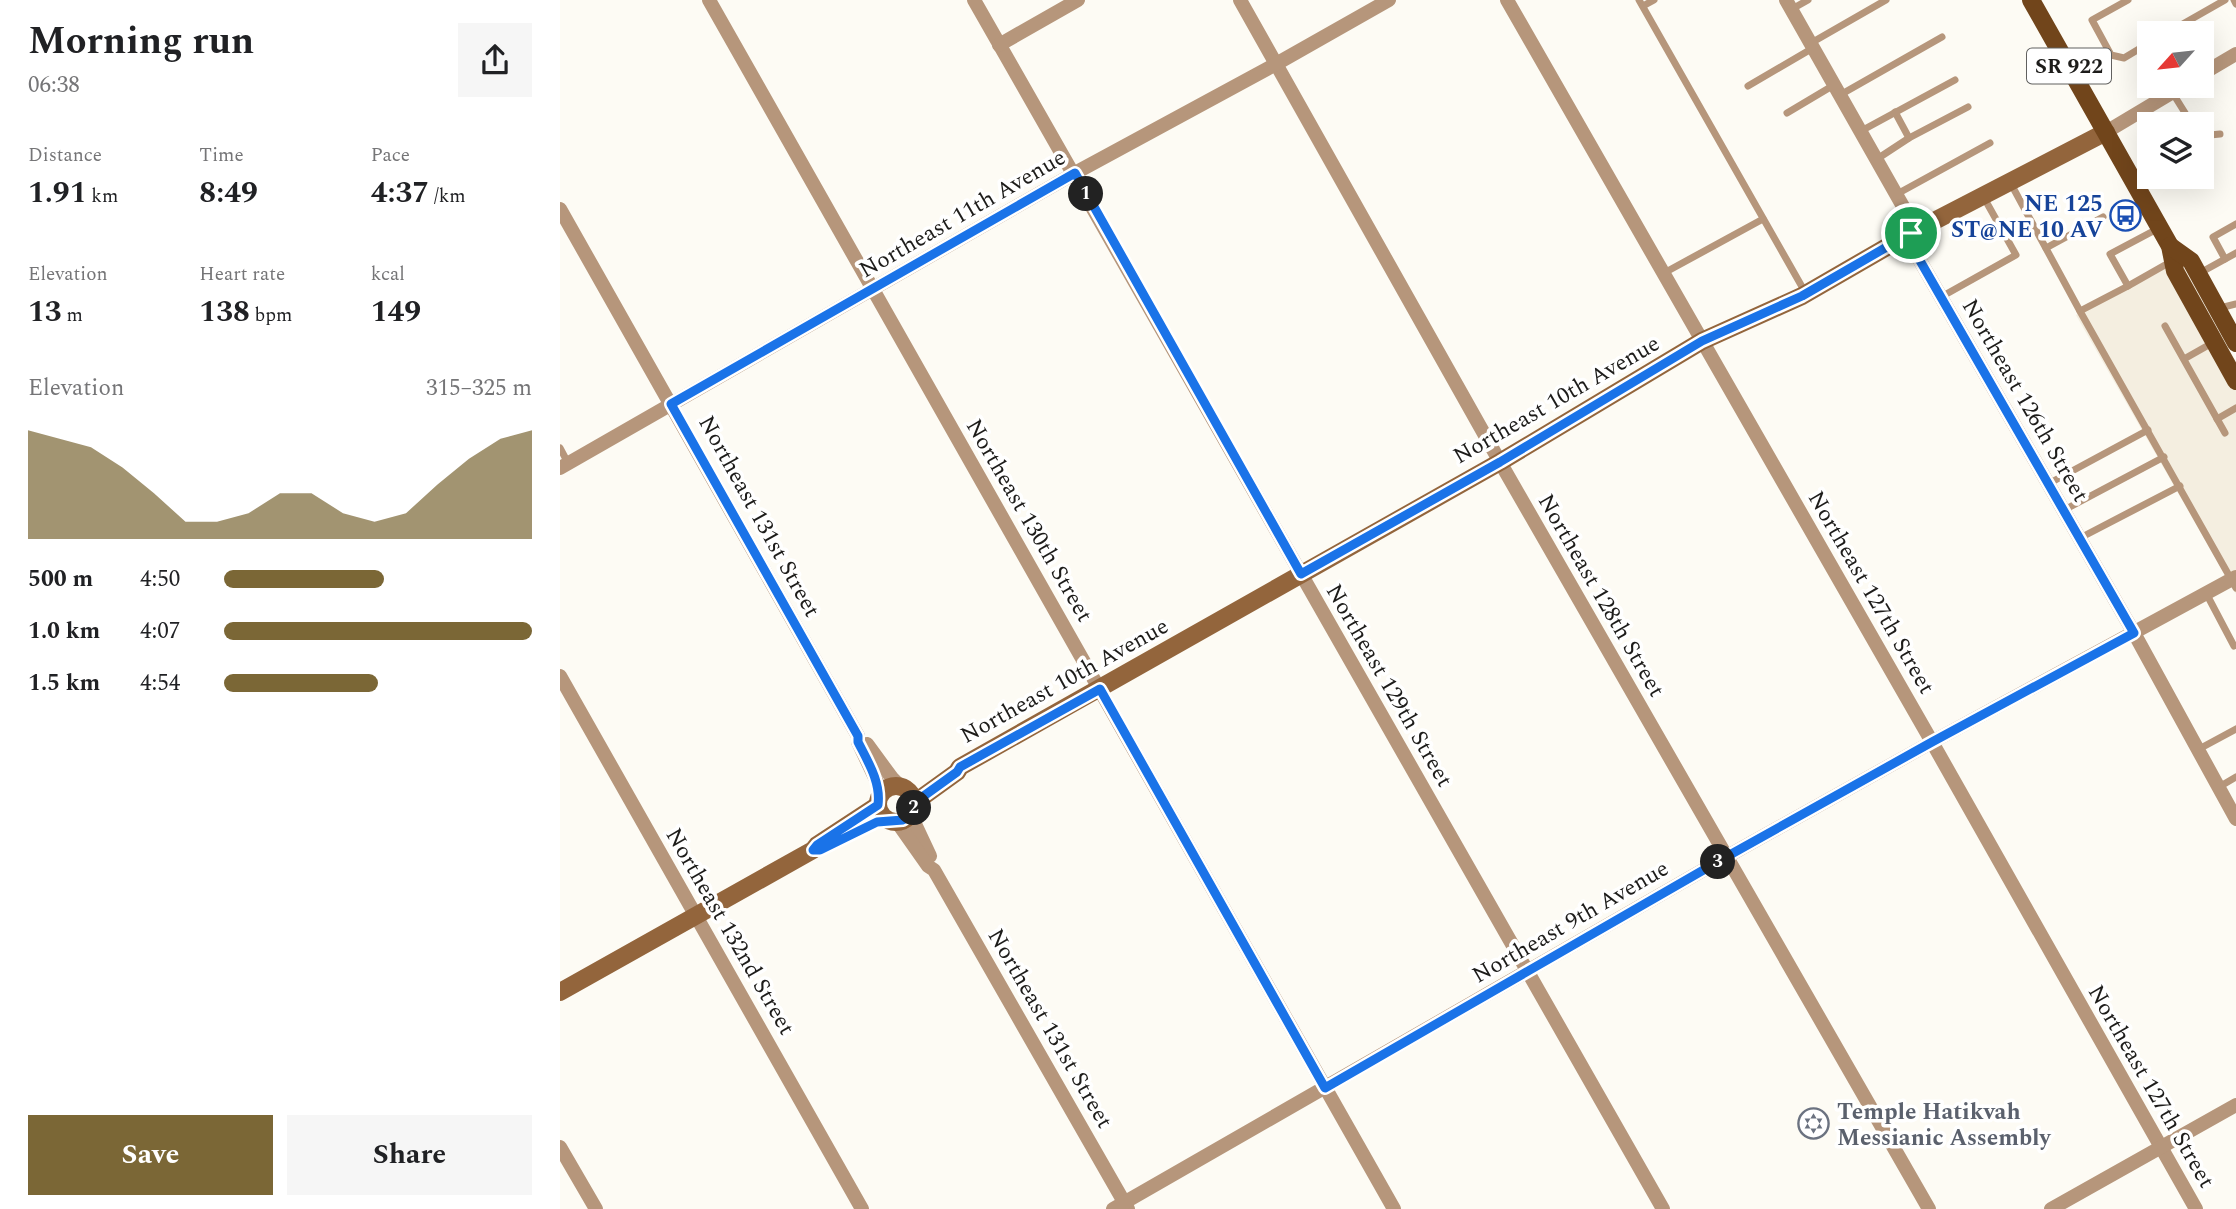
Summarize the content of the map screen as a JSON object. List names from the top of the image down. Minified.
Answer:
{"streets":{"main road":["SR 922"],"street":["Northeast 11th Avenue","Northeast 10th Avenue","Northeast 126th Street","Northeast 131st Street","Northeast 130th Street","Northeast 127th Street","Northeast 128th Street","Northeast 129th Street","Northeast 9th Avenue","Northeast 132nd Street"]},"crossings":[["SR 922","Northeast 10th Avenue"],["Northeast 11th Avenue","Northeast 131st Street"],["Northeast 11th Avenue","Northeast 130th Street"],["Northeast 11th Avenue","Northeast 128th Street"],["Northeast 11th Avenue","Northeast 129th Street"],["Northeast 10th Avenue","Northeast 126th Street"],["Northeast 10th Avenue","Northeast 131st Street"],["Northeast 10th Avenue","Northeast 130th Street"],["Northeast 10th Avenue","Northeast 127th Street"],["Northeast 10th Avenue","Northeast 128th Street"],["Northeast 10th Avenue","Northeast 129th Street"],["Northeast 126th Street","Northeast 9th Avenue"],["Northeast 131st Street","Northeast 9th Avenue"],["Northeast 130th Street","Northeast 9th Avenue"],["Northeast 127th Street","Northeast 9th Avenue"],["Northeast 128th Street","Northeast 9th Avenue"],["Northeast 129th Street","Northeast 9th Avenue"]],"places":{"bus stop":["NE 125 ST@NE 10 AV"],"synagogue":["Temple Hatikvah Messianic Assembly"]},"north":"bottom left","page":{"heading":["Morning run","06:38"],"stats":[["Distance","1.91 km"],["Time","8:49"],["Pace","4:37 /km"],["Elevation","13 m"],["Heart rate","138 bpm"],["kcal","149"]],"pins":["1","2","3"],"chart":["Elevation","315–325 m"],"list":[{"name":"500 m","note":"4:50"},{"name":"1.0 km","note":"4:07"},{"name":"1.5 km","note":"4:54"}],"buttons":["Save","Share"]}}
